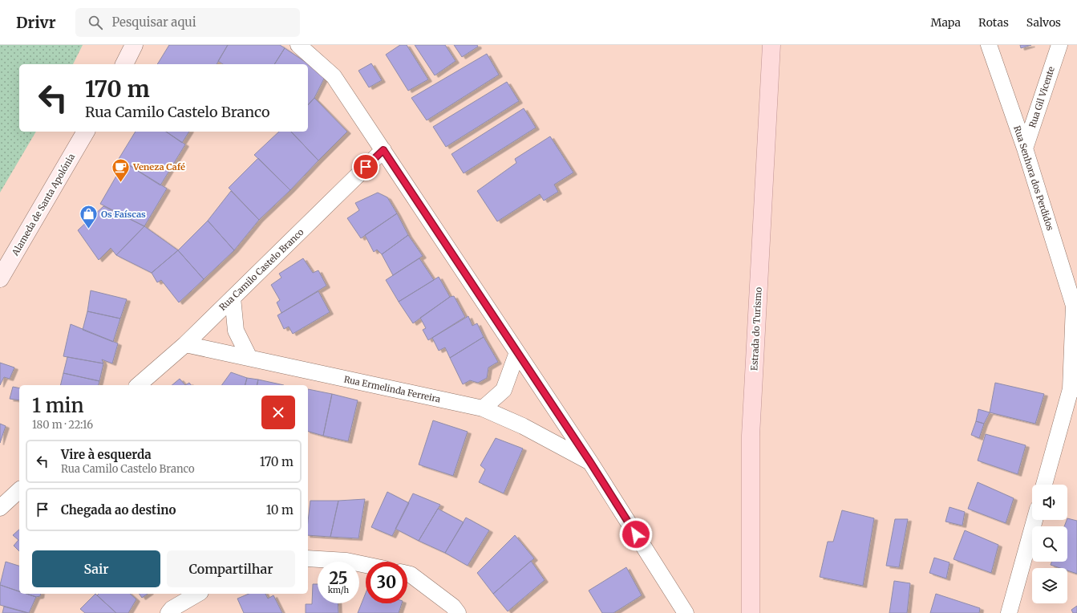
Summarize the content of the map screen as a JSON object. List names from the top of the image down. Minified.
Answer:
{"streets":{"main road":["Estrada do Turismo"],"street":["Rua Gil Vicente","Rua Senhora dos Perdidos","Alameda de Santa Apolónia","Rua Camilo Castelo Branco","Rua Ermelinda Ferreira"]},"crossings":[["Rua Gil Vicente","Rua Senhora dos Perdidos"],["Rua Camilo Castelo Branco","Rua Ermelinda Ferreira"]],"places":{"cafe":["Veneza Café"],"shop":["Os Faíscas"]},"page":{"header":"Drivr","search":"Pesquisar aqui","nav":["Mapa","Rotas","Salvos"],"turn":["170 m","Rua Camilo Castelo Branco"],"heading":["1 min","180 m · 22:16"],"list":[{"name":"Vire à esquerda","note":"Rua Camilo Castelo Branco","value":"170 m"},{"name":"Chegada ao destino","value":"10 m"}],"buttons":["Sair","Compartilhar"],"speed":"25 km/h","limit":"30"}}
